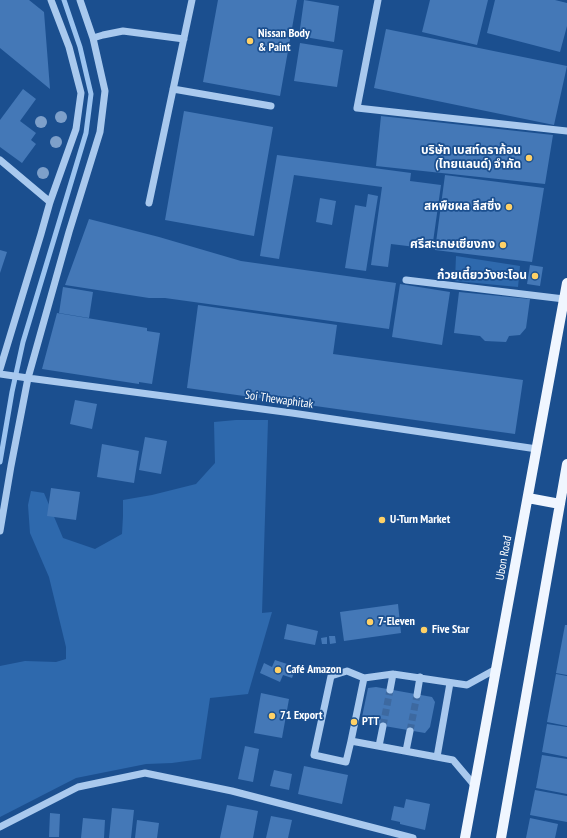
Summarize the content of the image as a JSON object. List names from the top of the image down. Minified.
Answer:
{"streets":{"main road":["Ubon Road"],"street":["Soi Thewaphitak"]},"crossings":[["Soi Thewaphitak","Ubon Road"]],"places":["Nissan Body & Paint","บริษัท เบสท์ดราก้อน (ไทยแลนด์) จำกัด","สหพืชผล ลีสซิ่ง","ศรีสะเกษเซียงกง","ก๋วยเตี๋ยววังชะโอน","U-Turn Market","7-Eleven","Five Star","Café Amazon","71 Export","PTT"]}
